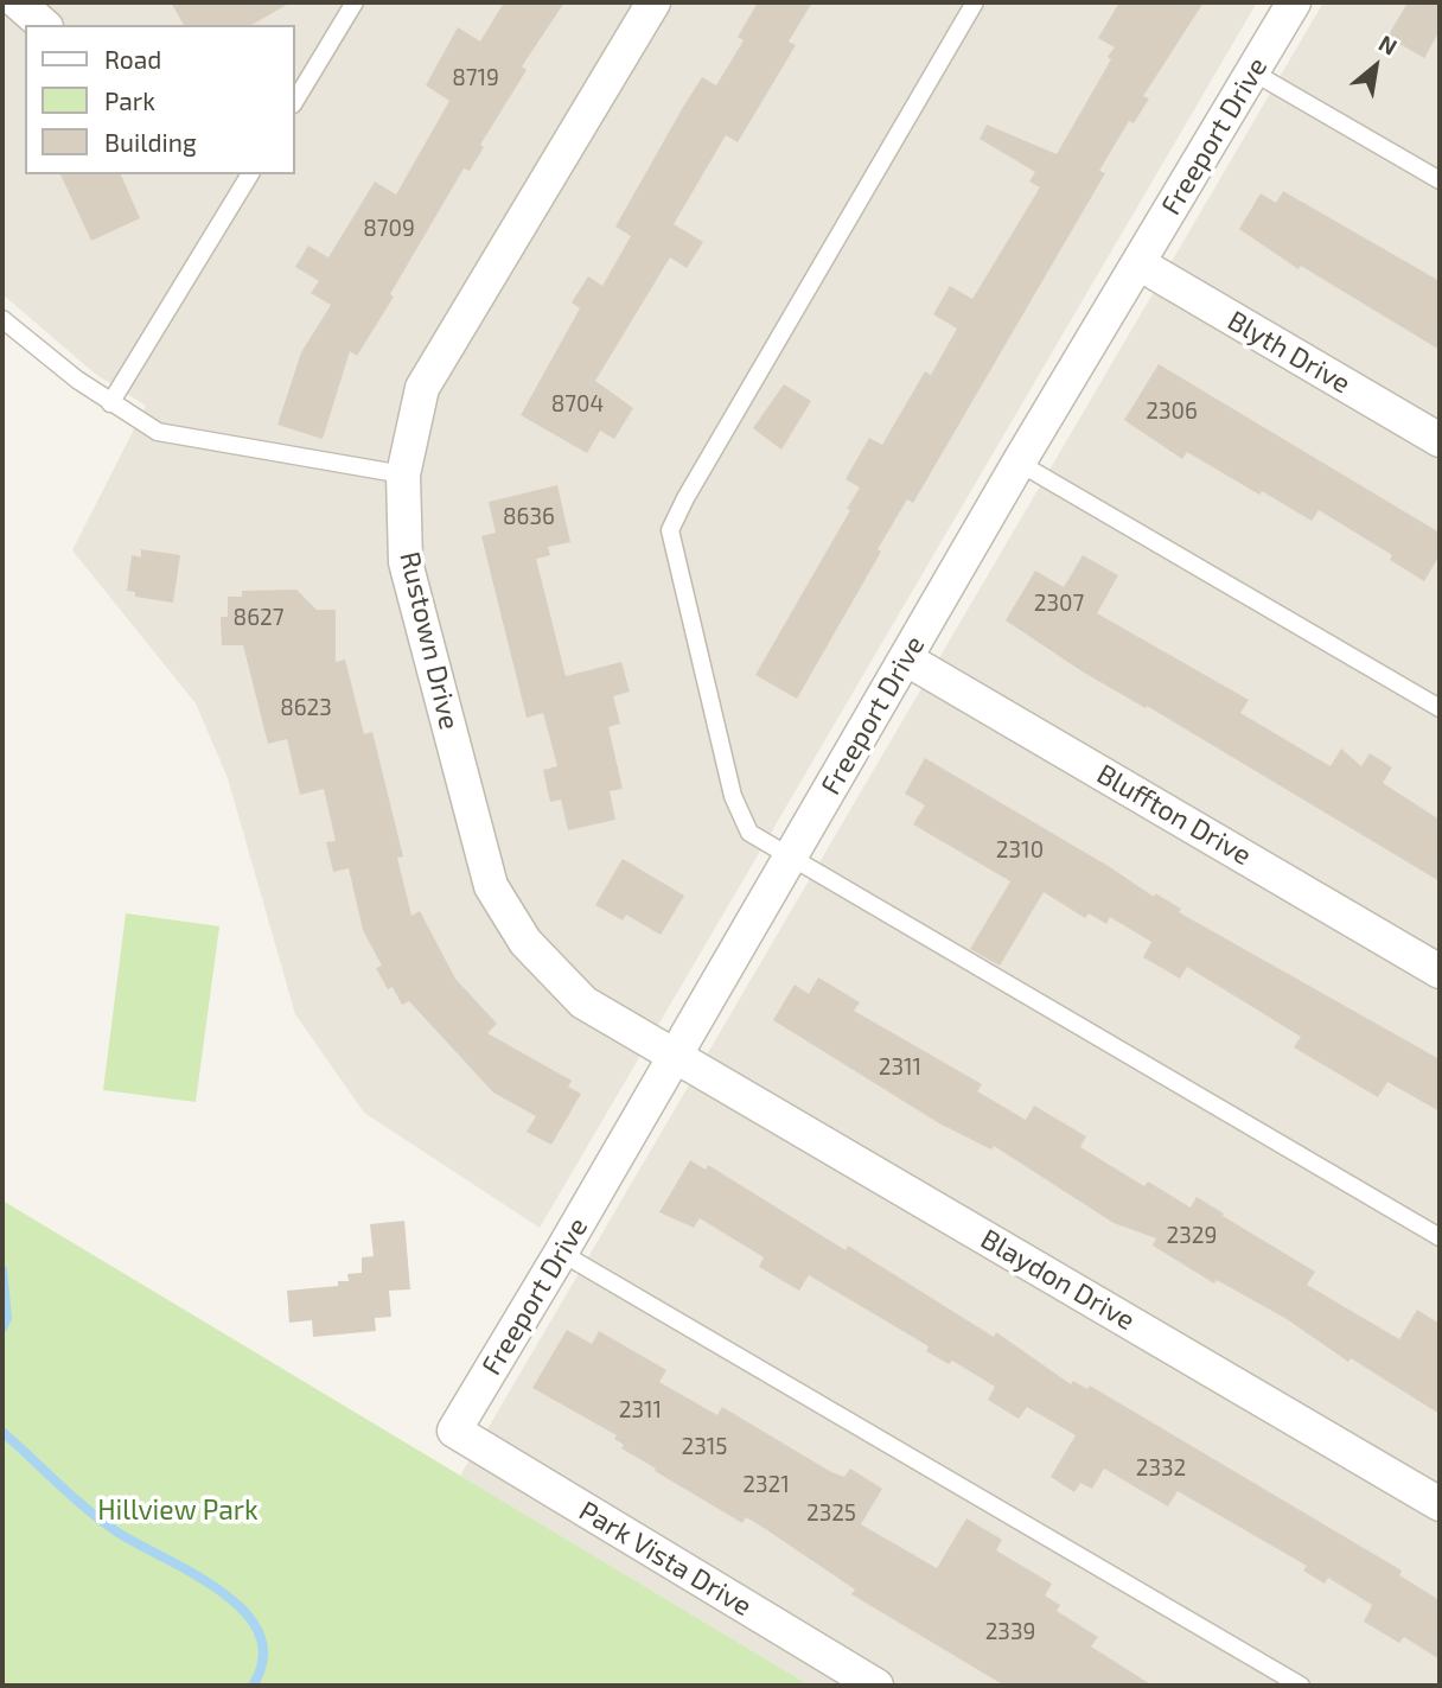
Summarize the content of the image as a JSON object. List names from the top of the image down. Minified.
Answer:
{"streets":{"street":["Freeport Drive","Blyth Drive","Rustown Drive","Bluffton Drive","Blaydon Drive","Park Vista Drive"]},"crossings":[["Freeport Drive","Blyth Drive"],["Freeport Drive","Rustown Drive"],["Freeport Drive","Bluffton Drive"],["Freeport Drive","Blaydon Drive"],["Freeport Drive","Park Vista Drive"],["Rustown Drive","Blaydon Drive"]],"parks":["Hillview Park"],"house_numbers":["8719","8709","8704","2306","8636","2307","8627","8623","2310","2311","2329","2311","2315","2332","2321","2325","2339"],"legend":["Road","Park","Building"],"north":"top right"}
